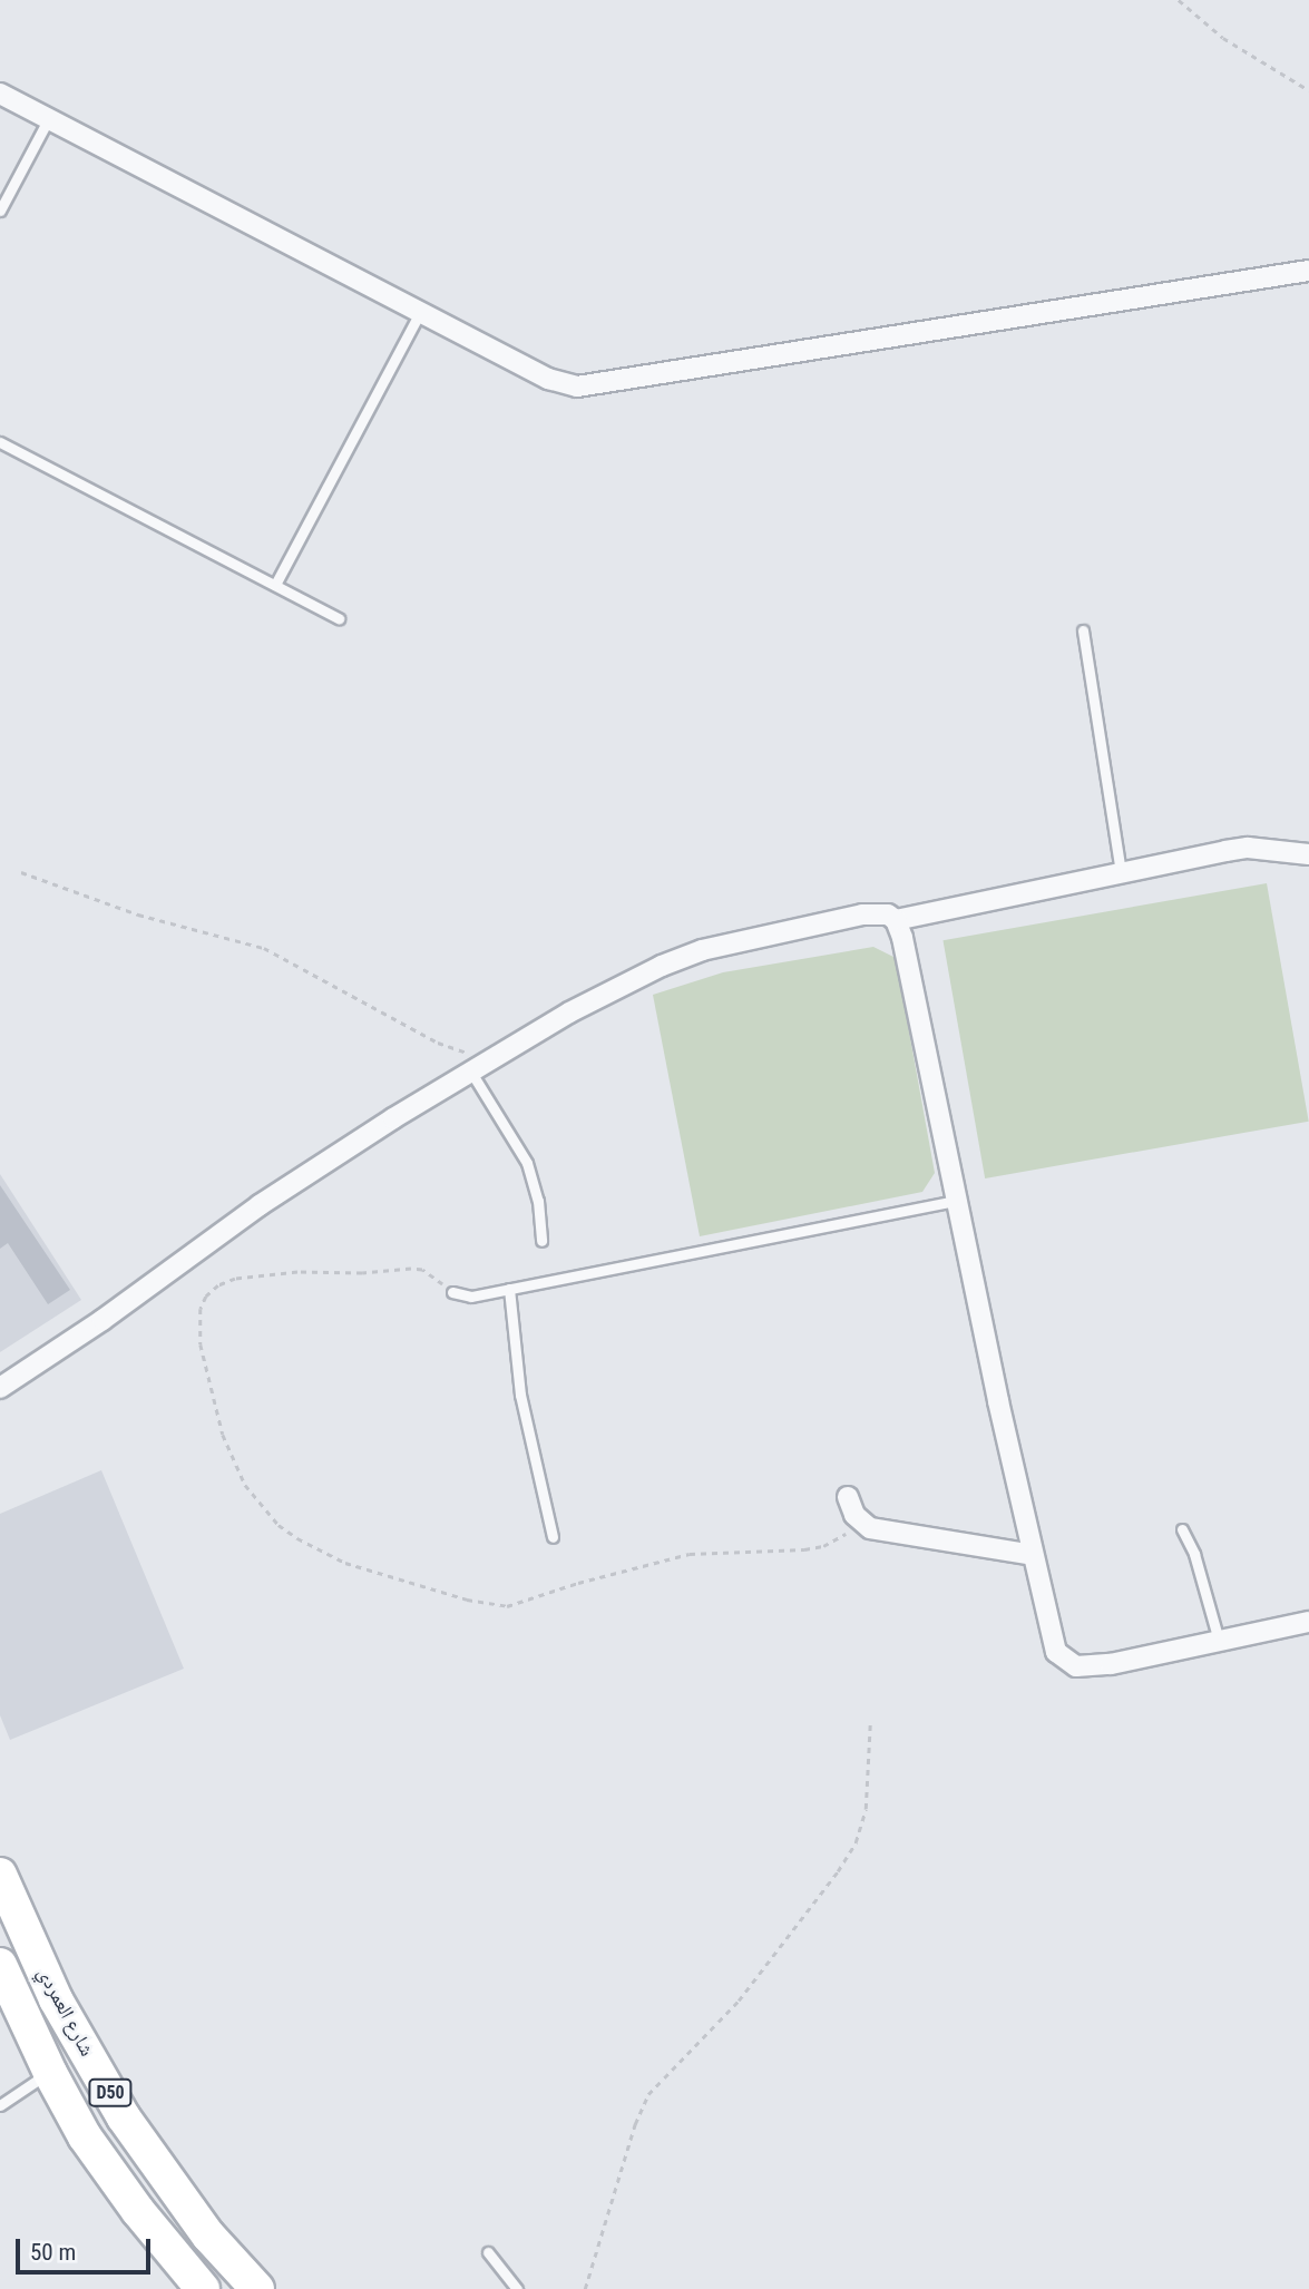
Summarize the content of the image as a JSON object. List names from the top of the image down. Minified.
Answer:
{"streets":{"main road":["شارع العمردي","D50"]},"scale_bar":"50 m"}
